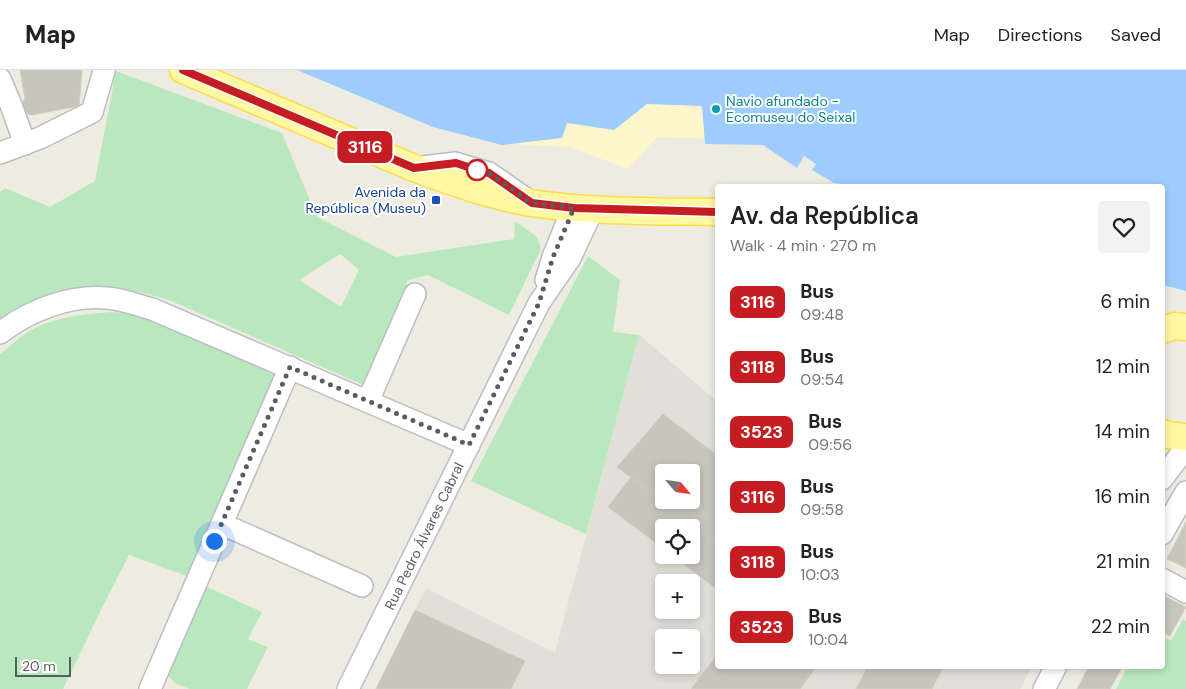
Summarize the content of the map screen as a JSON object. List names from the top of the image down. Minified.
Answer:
{"streets":{"street":["Rua Pedro Álvares Cabral"]},"places":{"other":["Navio afundado - Ecomuseu do Seixal"],"transit":["Avenida da República (Museu)"]},"lines":["bus line 3116"],"scale_bar":"20 m","north":"bottom right","page":{"header":"Map","nav":["Map","Directions","Saved"],"on_map":"3116","heading":["Av. da República","Walk · 4 min · 270 m"],"list":[{"mark":"3116","name":"Bus","note":"09:48","value":"6 min"},{"mark":"3118","name":"Bus","note":"09:54","value":"12 min"},{"mark":"3523","name":"Bus","note":"09:56","value":"14 min"},{"mark":"3116","name":"Bus","note":"09:58","value":"16 min"},{"mark":"3118","name":"Bus","note":"10:03","value":"21 min"},{"mark":"3523","name":"Bus","note":"10:04","value":"22 min"}],"map_buttons":["+","−"],"scale":"20 m"}}
